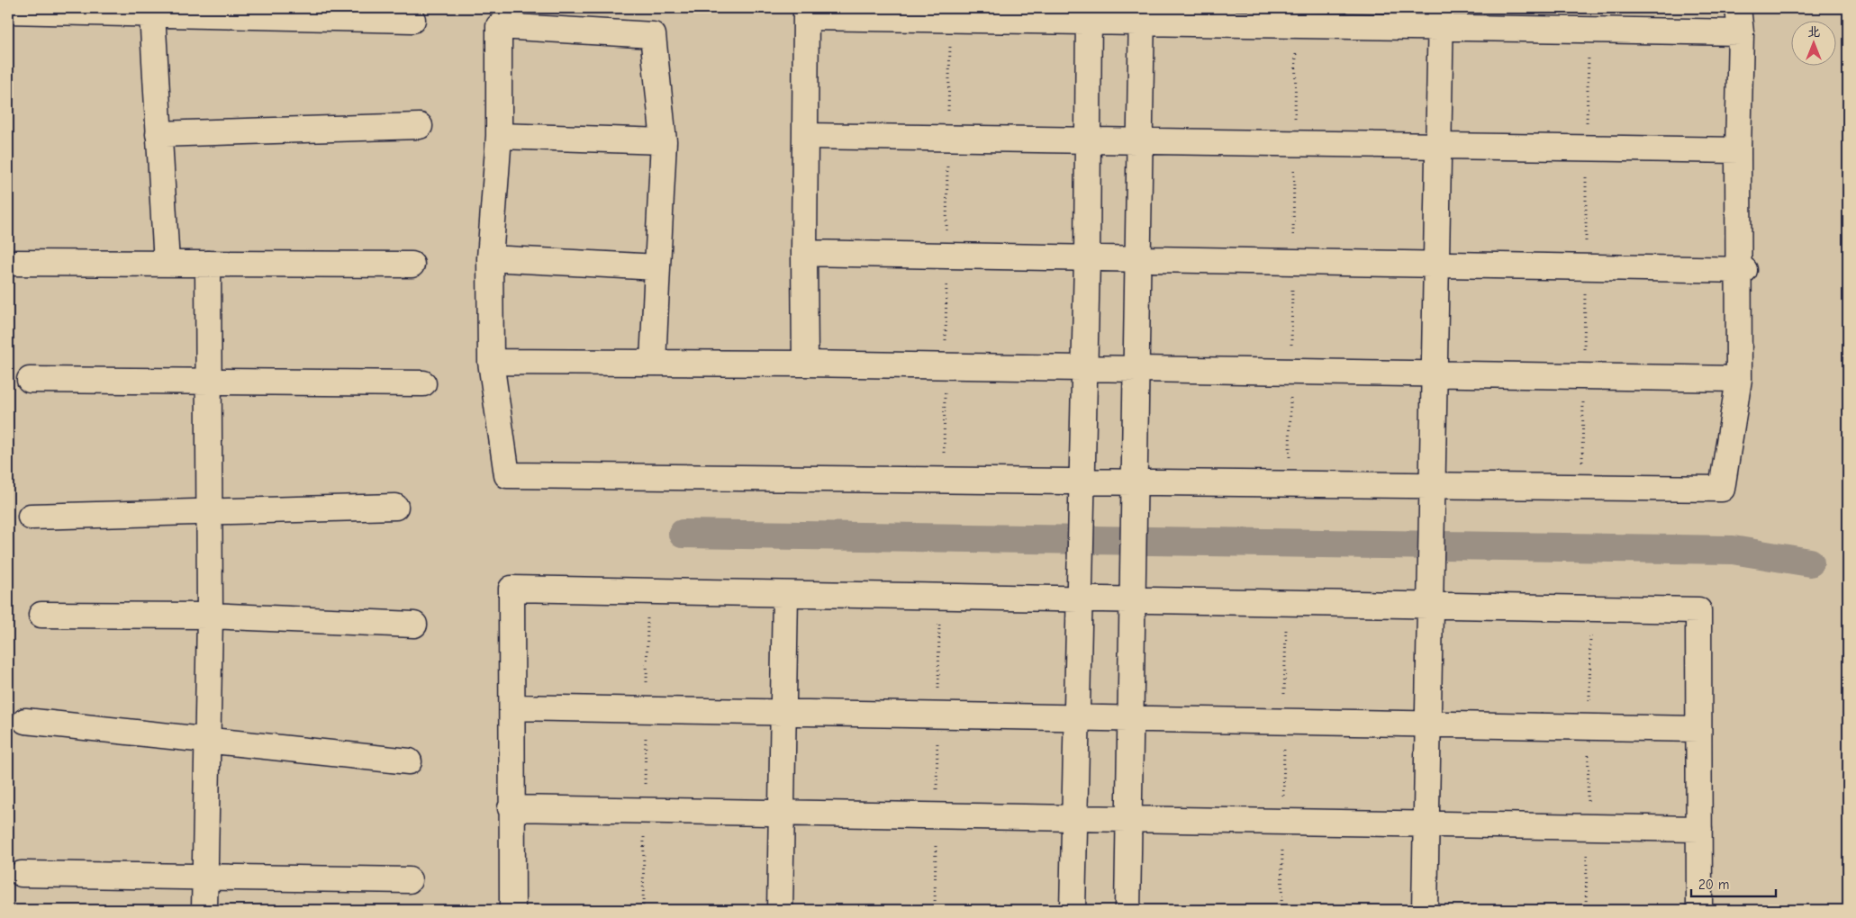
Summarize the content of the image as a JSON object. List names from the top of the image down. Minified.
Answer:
{"scale_bar":"20 m","north":"top"}
